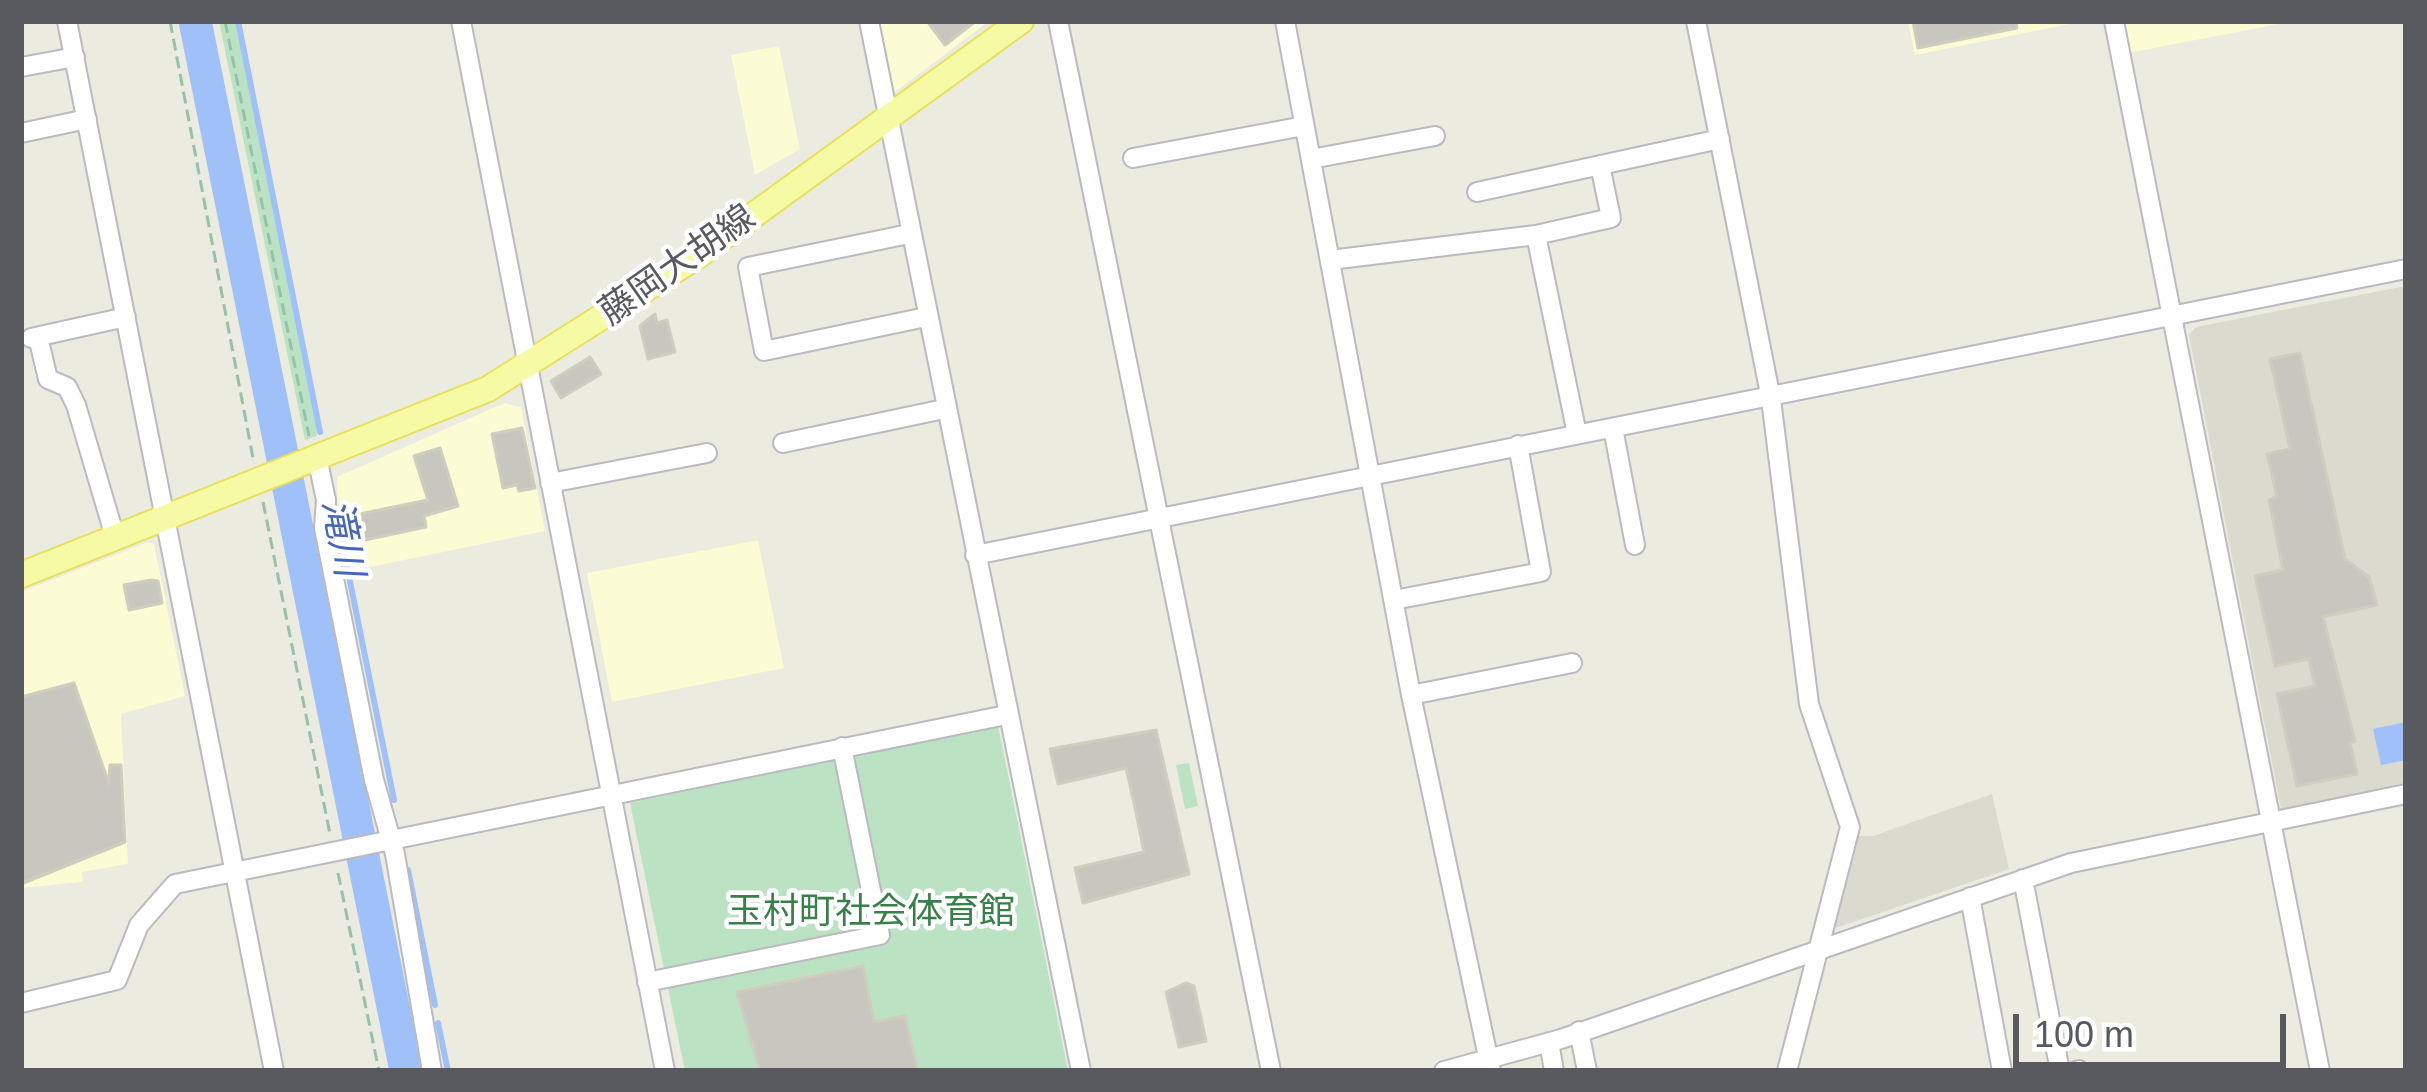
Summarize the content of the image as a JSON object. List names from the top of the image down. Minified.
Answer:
{"streets":{"main road":["藤岡大胡線"]},"water":["滝川"],"parks":["玉村町社会体育館"],"scale_bar":"100 m"}
